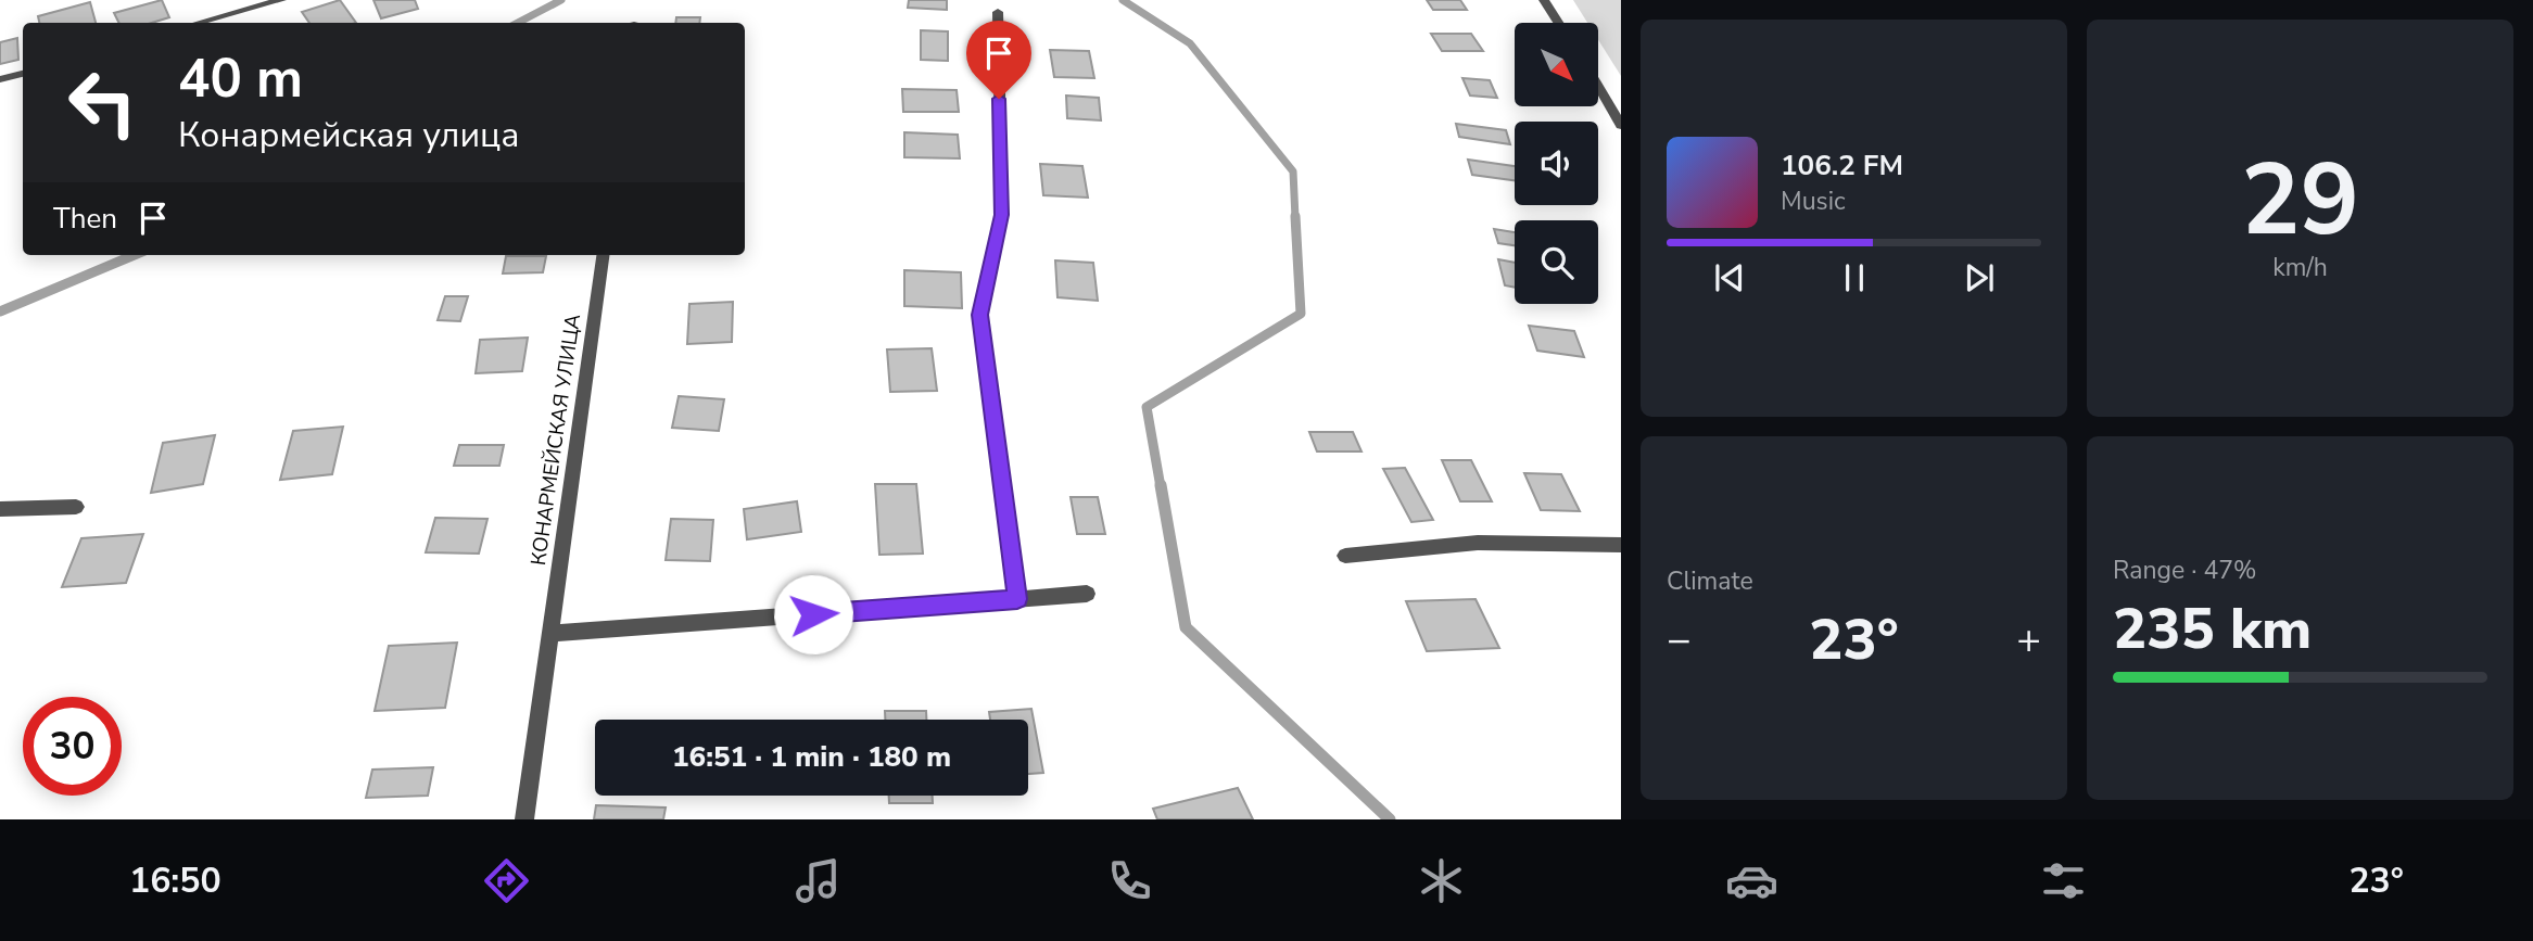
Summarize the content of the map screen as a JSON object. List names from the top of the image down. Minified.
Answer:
{"streets":{"street":["КОНАРМЕЙСКАЯ УЛИЦА"]},"north":"bottom right","page":{"tile":[["29","km/h"],"Climate",["Range · 47%","235 km"]],"turn":["40 m","Конармейская улица"],"song":["106.2 FM","Music"],"then":"Then","heat":["−","23°","+"],"limit":"30","trip":"16:51 · 1 min · 180 m","tabs":["16:50","23°"]}}
